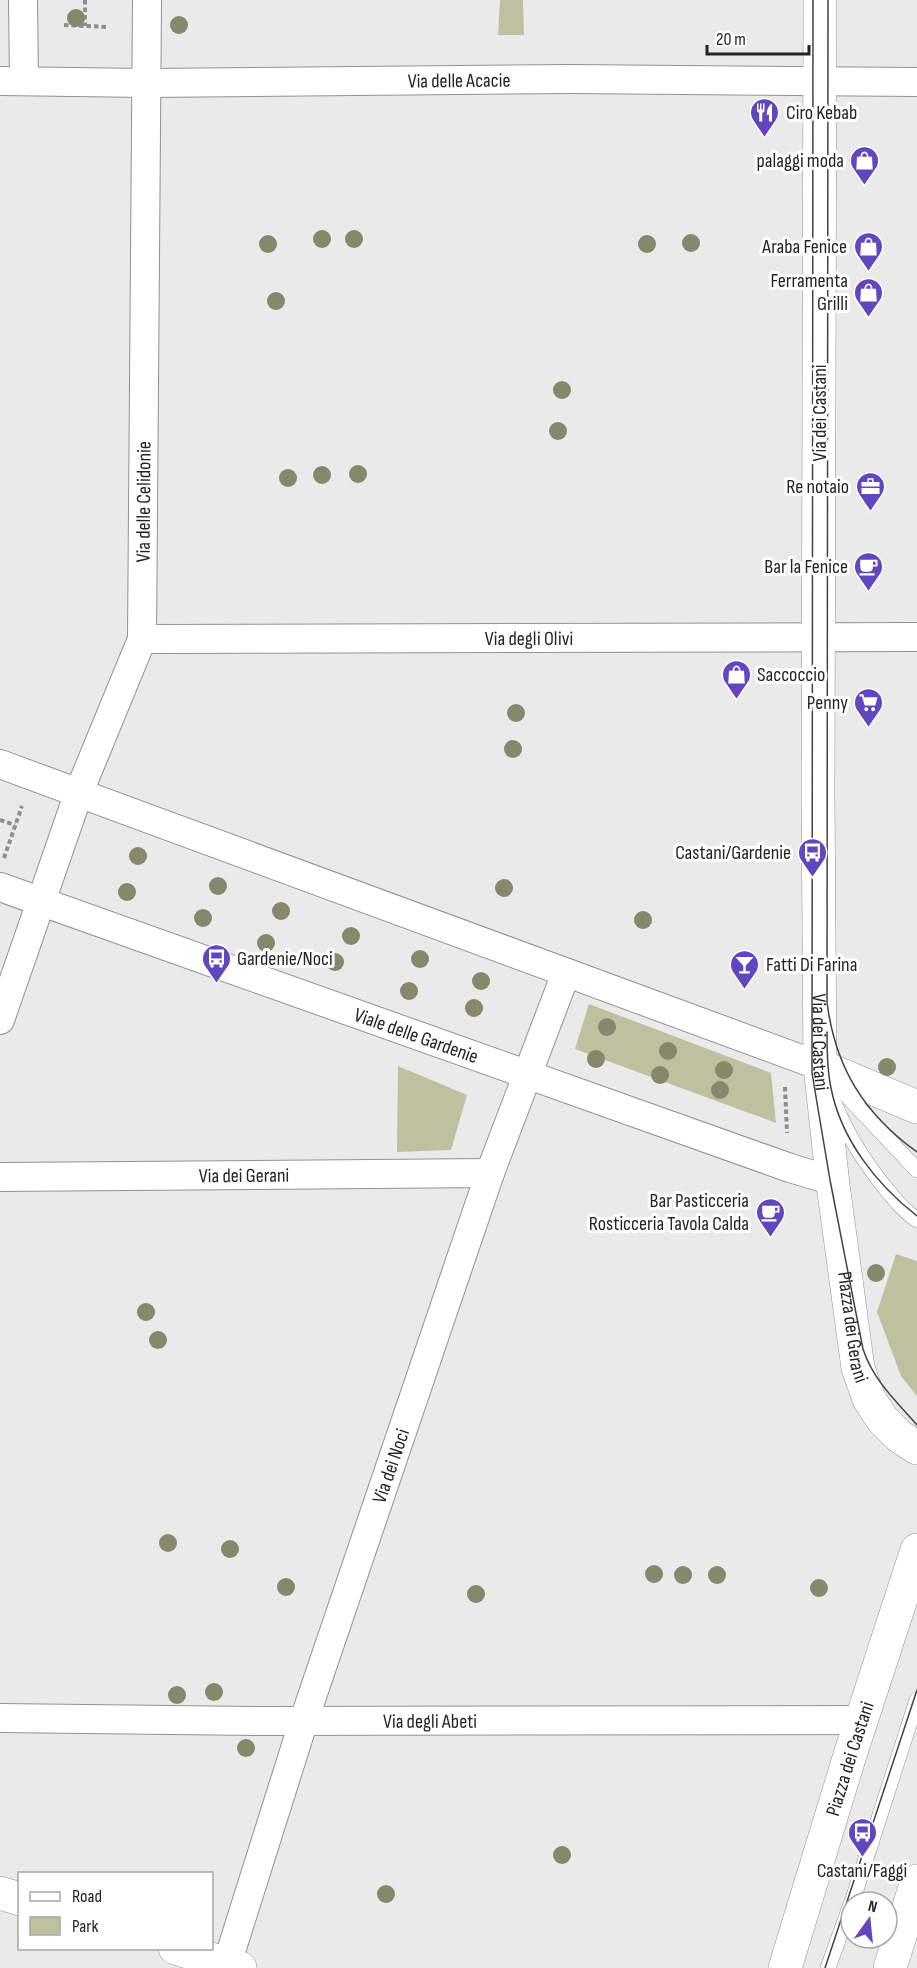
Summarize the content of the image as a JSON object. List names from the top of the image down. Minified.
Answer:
{"streets":{"street":["Via delle Acacie","Via dei Castani","Via delle Celidonie","Via degli Olivi","Viale delle Gardenie","Via dei Gerani","Piazza dei Gerani","Via dei Noci","Via degli Abeti","Piazza dei Castani"]},"crossings":[["Via delle Acacie","Via dei Castani"],["Via delle Acacie","Via delle Celidonie"],["Via dei Castani","Via degli Olivi"],["Via dei Castani","Viale delle Gardenie"],["Via dei Castani","Piazza dei Gerani"],["Via delle Celidonie","Via degli Olivi"],["Via delle Celidonie","Viale delle Gardenie"],["Viale delle Gardenie","Piazza dei Gerani"],["Viale delle Gardenie","Via dei Noci"],["Via dei Gerani","Via dei Noci"],["Via dei Noci","Via degli Abeti"],["Via degli Abeti","Piazza dei Castani"]],"places":{"restaurant":["Ciro Kebab"],"shop":["palaggi moda","Araba Fenice","Ferramenta Grilli","Saccoccio"],"office":["Re notaio"],"cafe":["Bar la Fenice","Bar Pasticceria Rosticceria Tavola Calda"],"supermarket":["Penny"],"bus stop":["Castani/Gardenie","Gardenie/Noci","Castani/Faggi"],"bar":["Fatti Di Farina"]},"legend":["Road","Park"],"scale_bar":"20 m","north":"top"}
